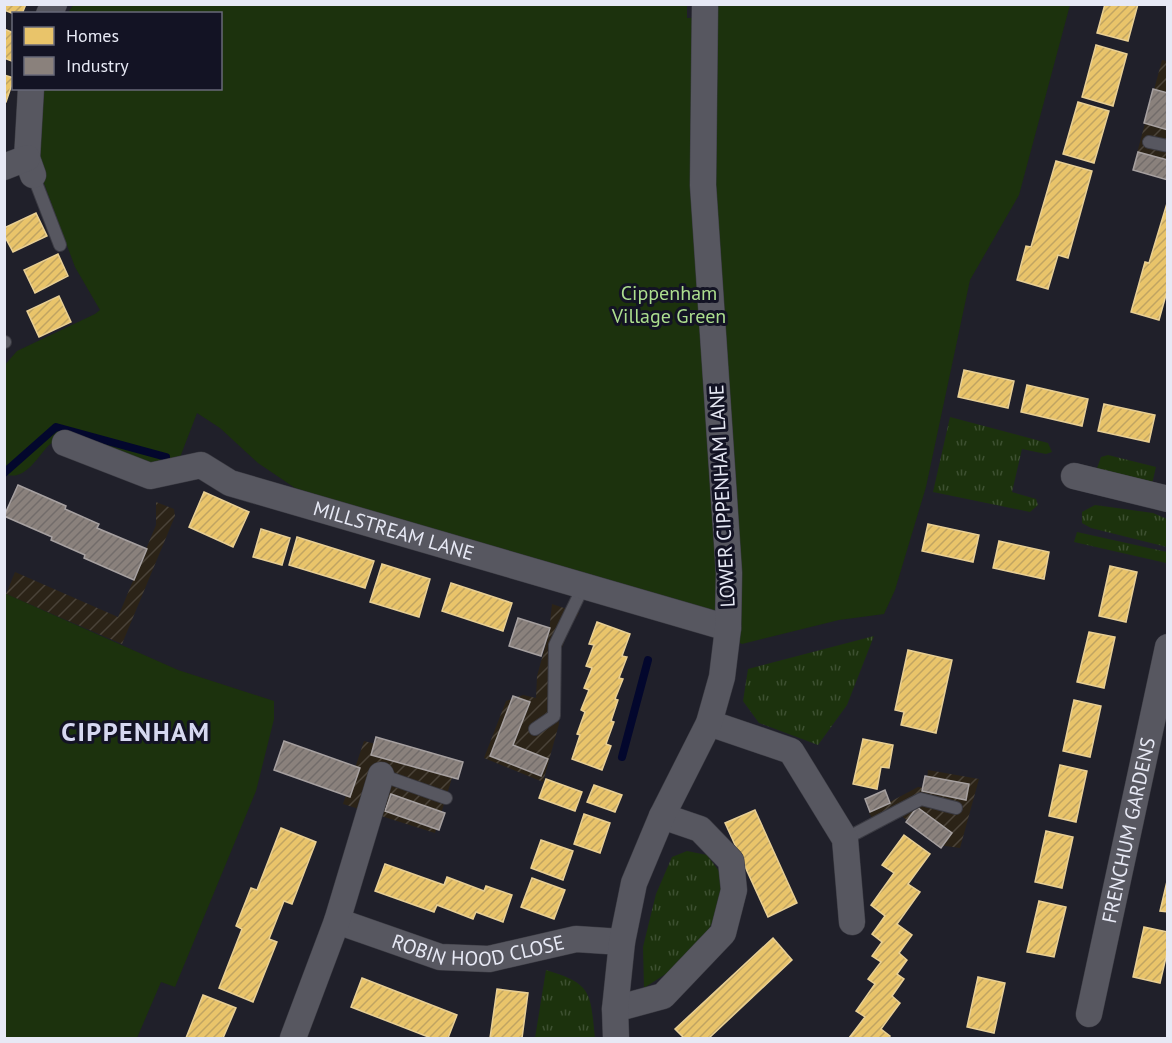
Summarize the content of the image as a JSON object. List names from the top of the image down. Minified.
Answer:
{"streets":{"street":["LOWER CIPPENHAM LANE","MILLSTREAM LANE","FRENCHUM GARDENS","ROBIN HOOD CLOSE"]},"crossings":[["LOWER CIPPENHAM LANE","MILLSTREAM LANE"],["LOWER CIPPENHAM LANE","ROBIN HOOD CLOSE"]],"districts":["CIPPENHAM"],"parks":["Cippenham Village Green"],"legend":["Homes","Industry"]}
